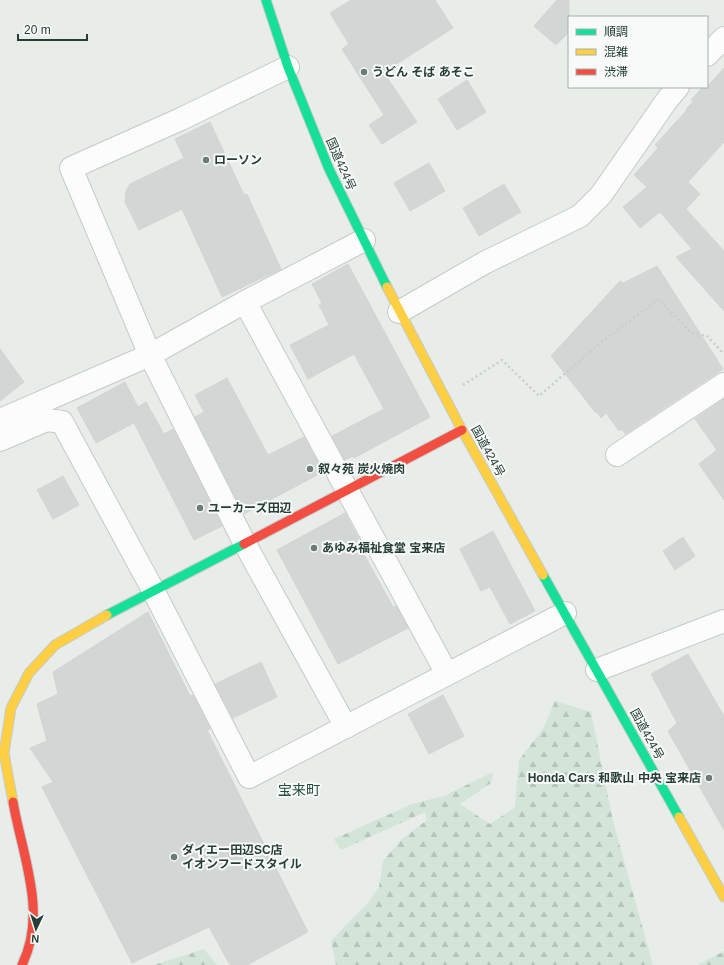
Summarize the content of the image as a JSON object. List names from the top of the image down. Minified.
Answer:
{"streets":{"main road":["国道424号"]},"districts":["宝来町"],"places":["うどん そば あそこ","ローソン","叙々苑 炭火焼肉","ユーカーズ田辺","あゆみ福祉食堂 宝来店","Honda Cars 和歌山 中央 宝来店","ダイエー田辺SC店 イオンフードスタイル"],"legend":["順調","混雑","渋滞"],"scale_bar":"20 m","north":"bottom"}
